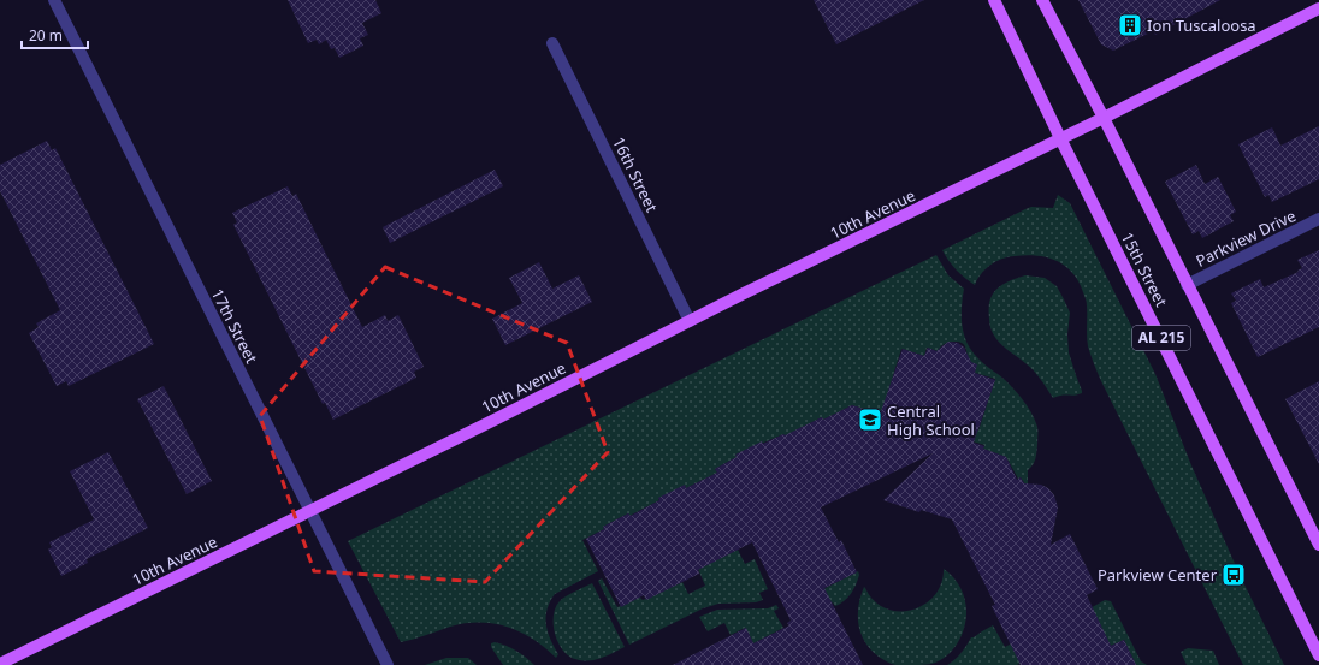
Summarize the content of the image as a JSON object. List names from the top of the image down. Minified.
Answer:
{"streets":{"main road":["10th Avenue","15th Street","AL 215"],"street":["16th Street","Parkview Drive","17th Street"]},"crossings":[["16th Street","10th Avenue"],["10th Avenue","15th Street"],["10th Avenue","17th Street"],["Parkview Drive","15th Street"]],"places":{"building":["Ion Tuscaloosa"],"school or university":["Central High School"],"bus stop":["Parkview Center"]},"scale_bar":"20 m"}
